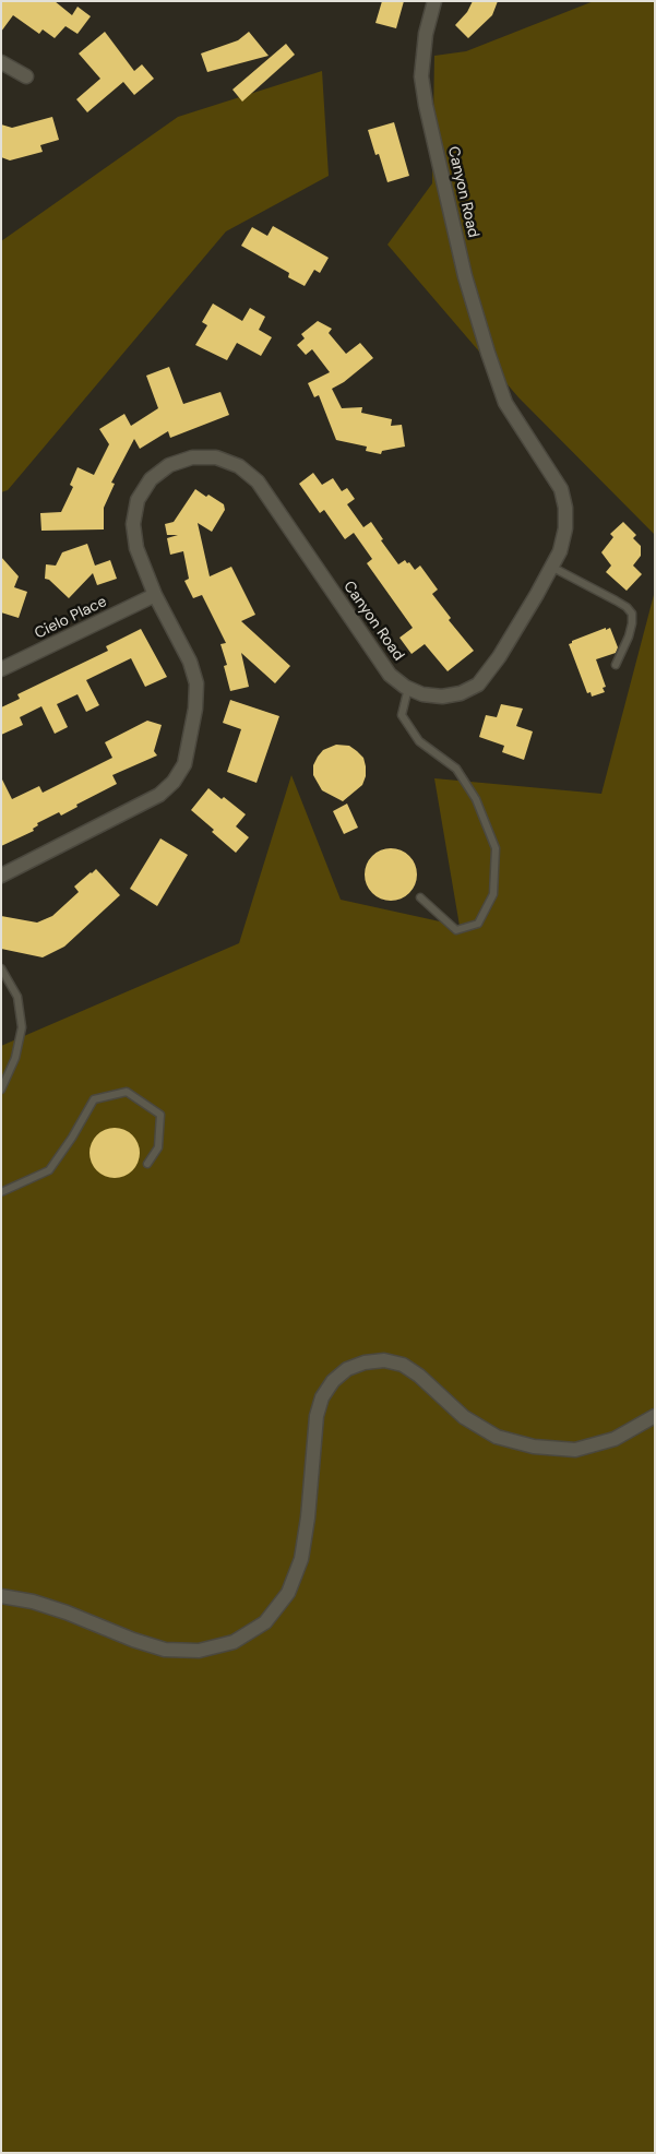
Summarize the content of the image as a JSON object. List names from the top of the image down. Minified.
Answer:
{"streets":{"street":["Canyon Road","Cielo Place"]},"crossings":[["Canyon Road","Cielo Place"]]}
